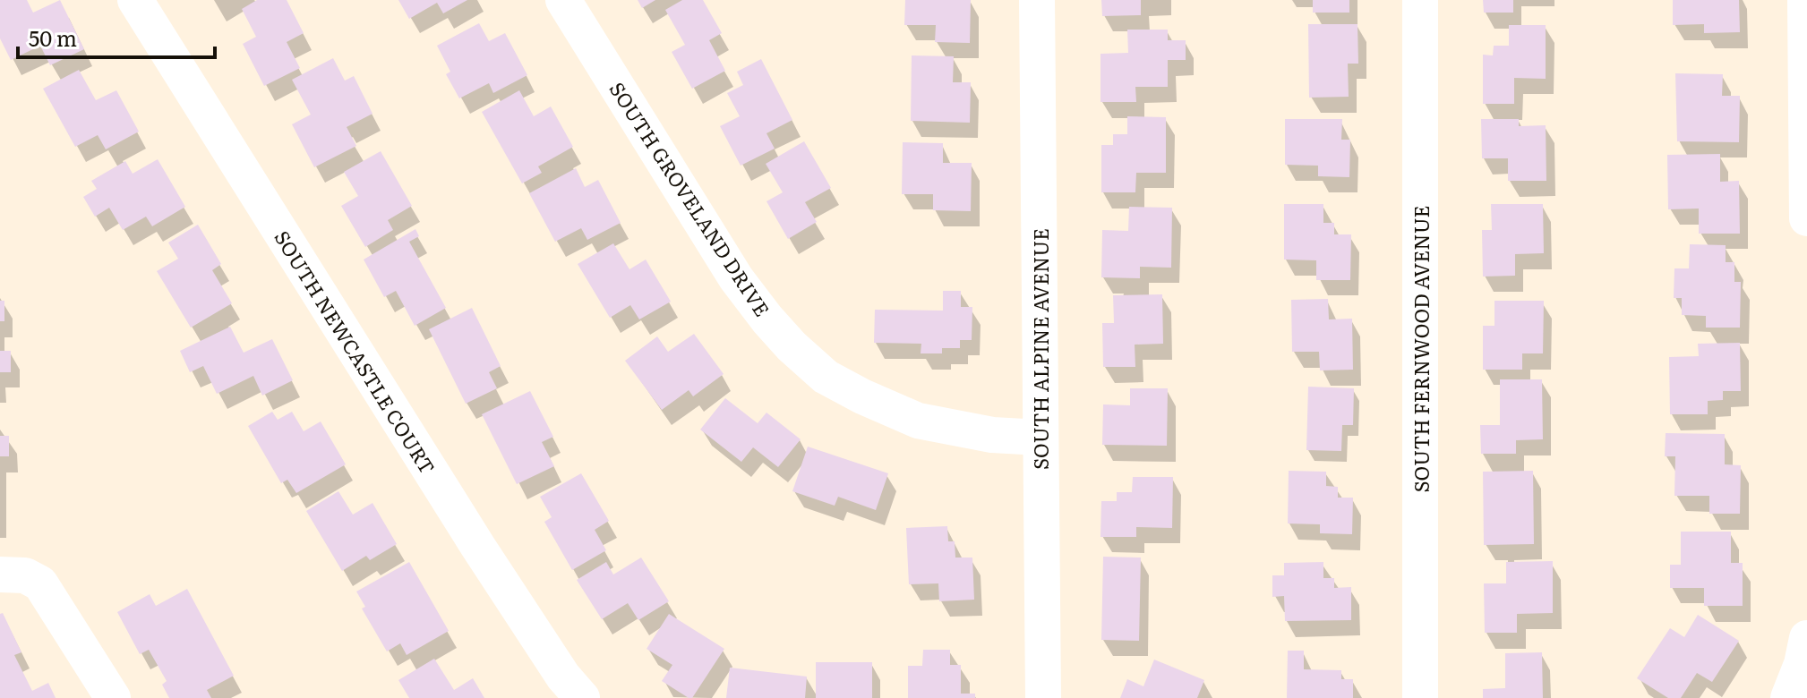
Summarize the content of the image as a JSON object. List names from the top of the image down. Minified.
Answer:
{"streets":{"street":["SOUTH GROVELAND DRIVE","SOUTH ALPINE AVENUE","SOUTH FERNWOOD AVENUE","SOUTH NEWCASTLE COURT"]},"crossings":[["SOUTH GROVELAND DRIVE","SOUTH ALPINE AVENUE"]],"scale_bar":"50 m"}
